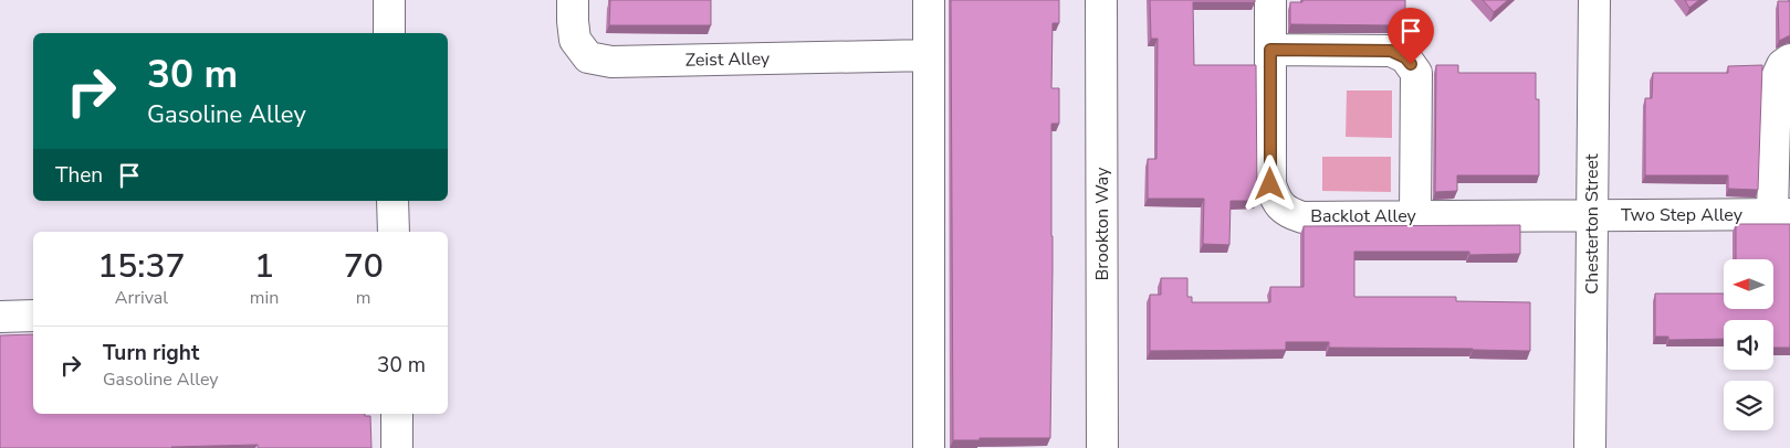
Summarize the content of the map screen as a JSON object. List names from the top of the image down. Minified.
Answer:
{"streets":{"street":["Zeist Alley","Two Step Alley","Backlot Alley","Brookton Way","Chesterton Street"]},"crossings":[["Two Step Alley","Backlot Alley"],["Two Step Alley","Chesterton Street"],["Backlot Alley","Chesterton Street"]],"north":"left","page":{"turn":["30 m","Gasoline Alley"],"then":"Then","eta":["15:37","Arrival","1","min","70","m"],"list":[{"name":"Turn right","note":"Gasoline Alley","value":"30 m"}]}}
